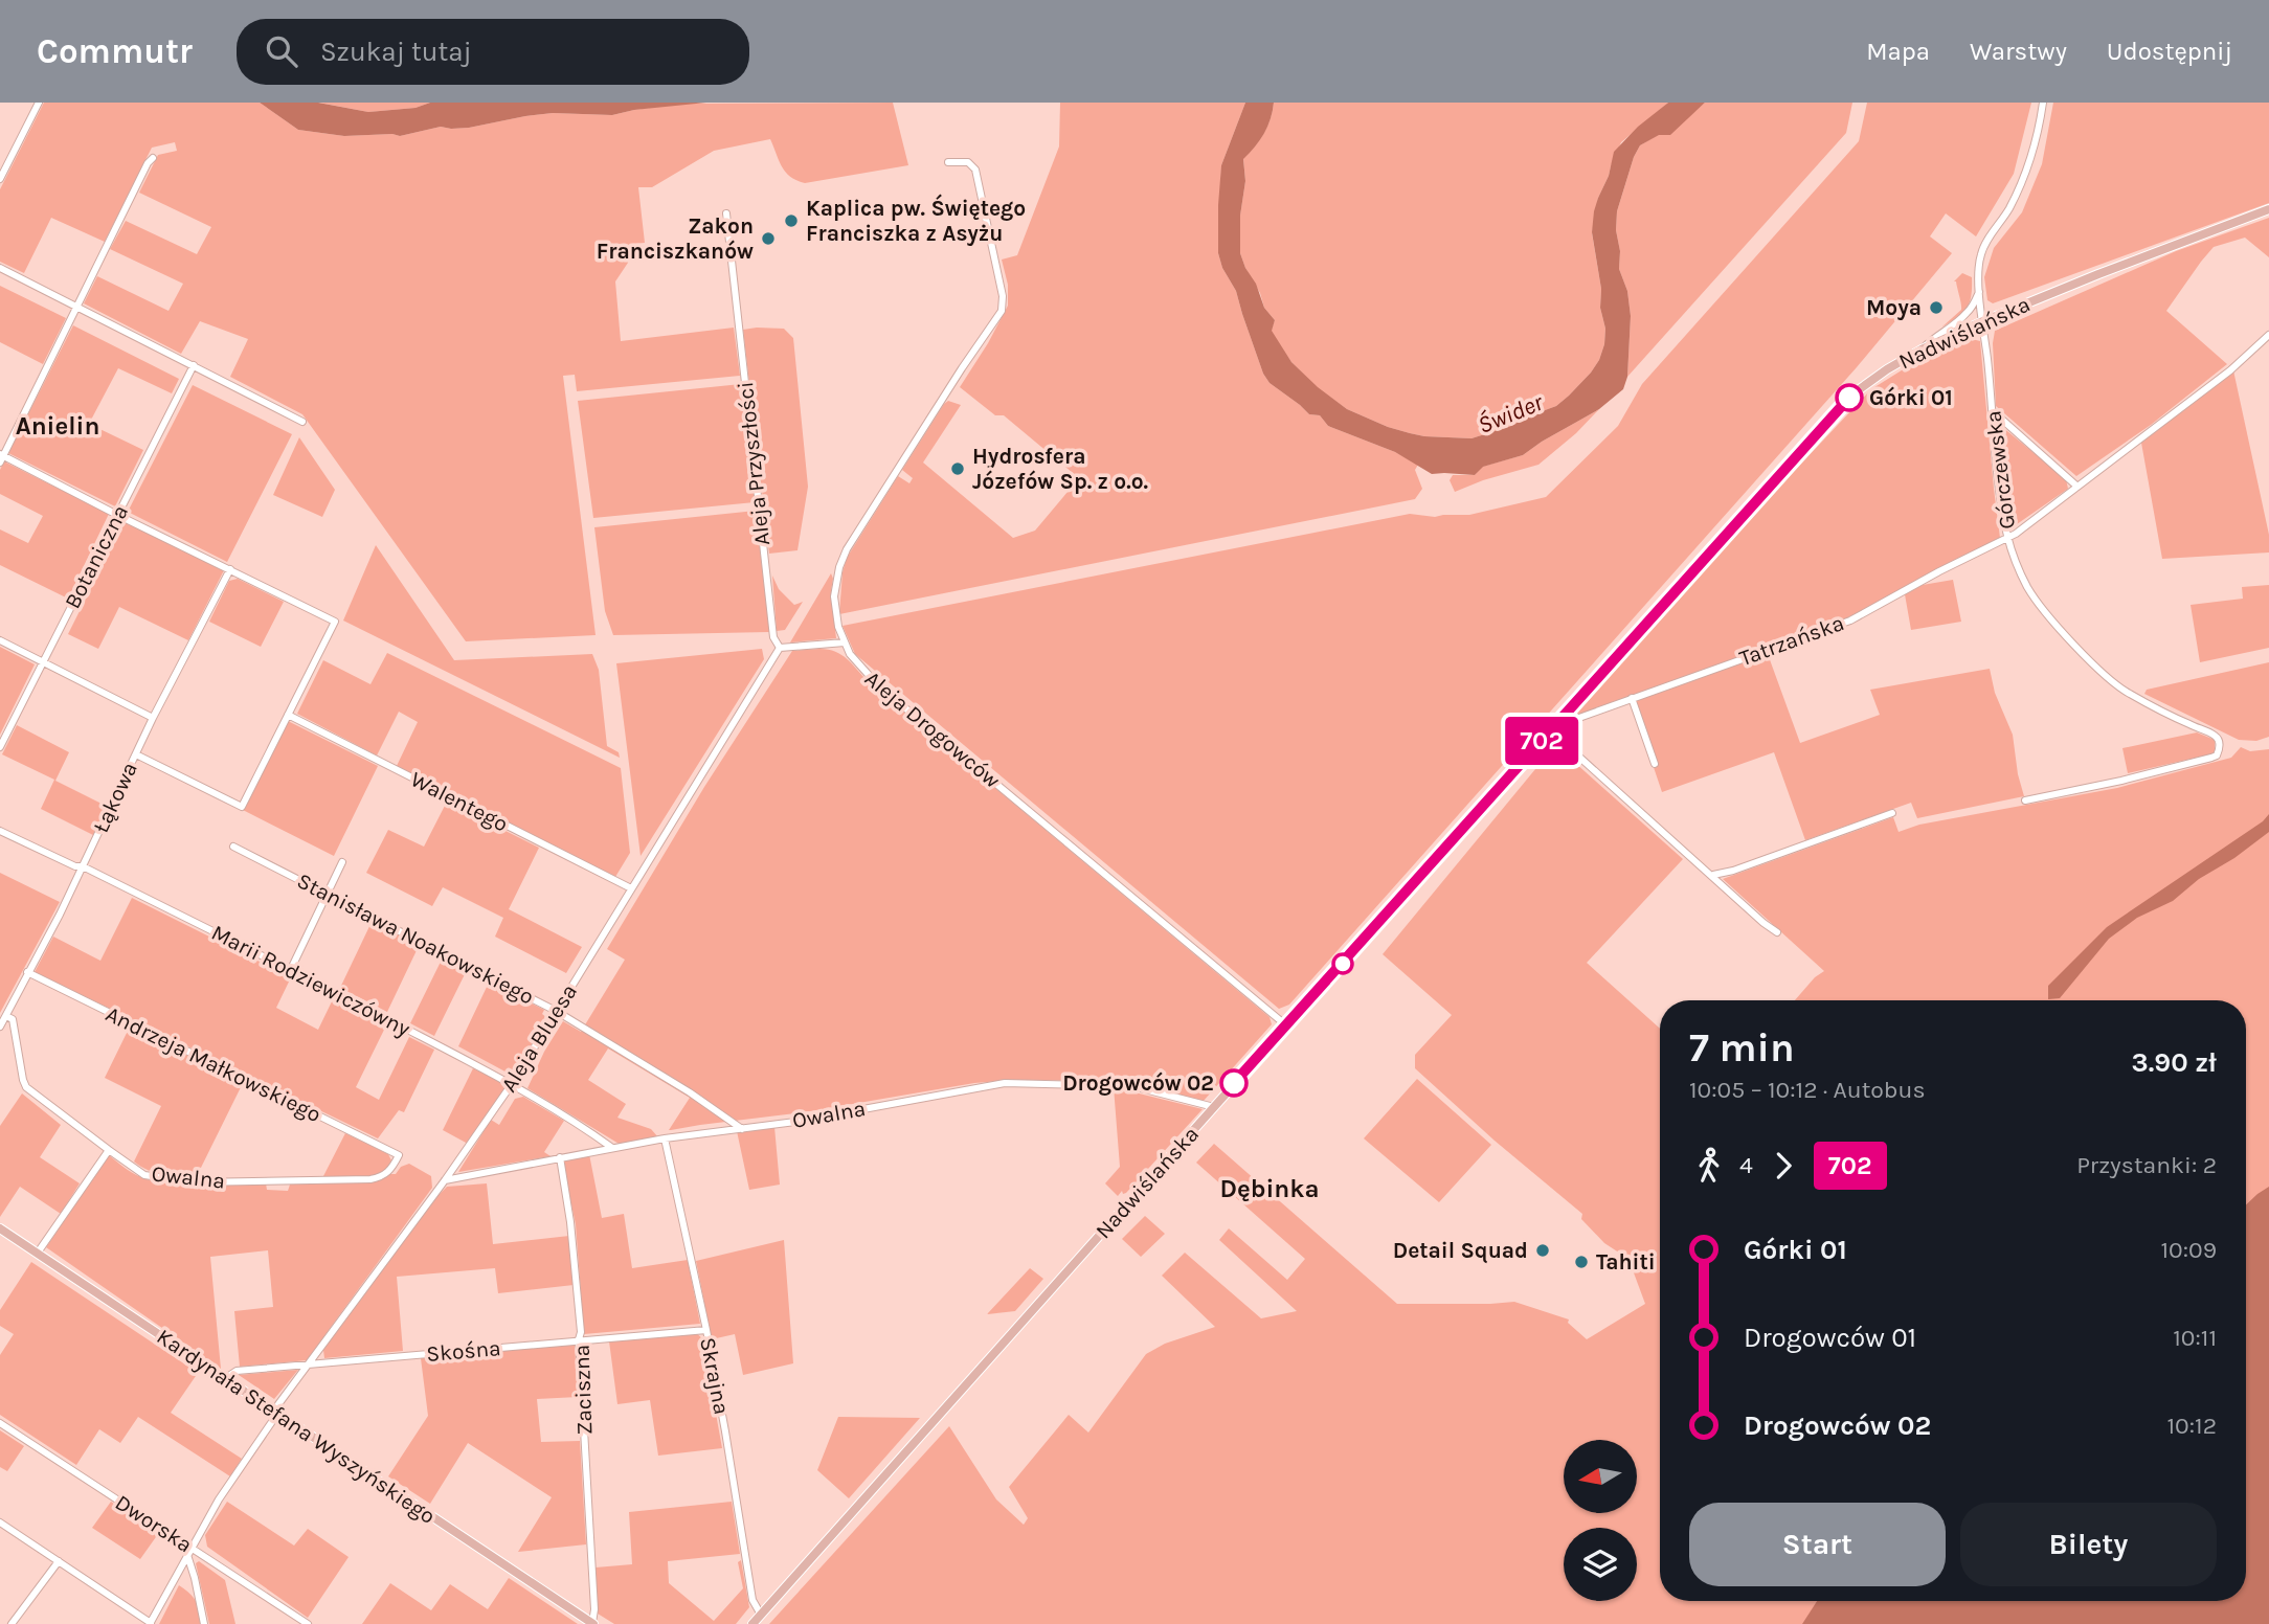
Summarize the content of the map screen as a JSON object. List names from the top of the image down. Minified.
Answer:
{"streets":{"main road":["Nadwiślańska","Kardynała Stefana Wyszyńskiego"],"street":["Aleja Przyszłości","Górczewska","Botaniczna","Tatrzańska","Aleja Drogowców","Łąkowa","Walentego","Stanisława Noakowskiego","Marii Rodziewiczówny","Aleja Bluesa","Andrzeja Małkowskiego","Owalna","Skośna","Skrajna","Zaciszna","Dworska"]},"crossings":[["Nadwiślańska","Górczewska"],["Nadwiślańska","Tatrzańska"],["Nadwiślańska","Aleja Drogowców"],["Nadwiślańska","Owalna"],["Nadwiślańska","Skrajna"],["Aleja Przyszłości","Aleja Bluesa"],["Górczewska","Tatrzańska"],["Łąkowa","Marii Rodziewiczówny"],["Łąkowa","Andrzeja Małkowskiego"],["Łąkowa","Owalna"],["Walentego","Aleja Bluesa"],["Stanisława Noakowskiego","Aleja Bluesa"],["Stanisława Noakowskiego","Owalna"],["Marii Rodziewiczówny","Aleja Bluesa"],["Marii Rodziewiczówny","Owalna"],["Aleja Bluesa","Owalna"],["Aleja Bluesa","Skośna"],["Aleja Bluesa","Kardynała Stefana Wyszyńskiego"],["Aleja Bluesa","Dworska"],["Andrzeja Małkowskiego","Owalna"],["Owalna","Skrajna"],["Owalna","Zaciszna"],["Skośna","Skrajna"],["Skośna","Zaciszna"],["Skośna","Kardynała Stefana Wyszyńskiego"],["Zaciszna","Kardynała Stefana Wyszyńskiego"]],"districts":["Anielin","Dębinka"],"water":["Świder"],"places":["Kaplica pw. Świętego Franciszka z Asyżu","Zakon Franciszkanów","Moya","Górki 01","Hydrosfera Józefów Sp. z o.o.","Drogowców 02","Detail Squad","Tahiti"],"lines":["bus line 702"],"north":"left","page":{"header":"Commutr","search":"Szukaj tutaj","nav":["Mapa","Warstwy","Udostępnij"],"on_map":"702","heading":["7 min","10:05 – 10:12 · Autobus","3.90 zł"],"legs":["4","702","Przystanki: 2"],"list":[{"name":"Górki 01","value":"10:09"},{"name":"Drogowców 01","value":"10:11"},{"name":"Drogowców 02","value":"10:12"}],"buttons":["Start","Bilety"]}}
